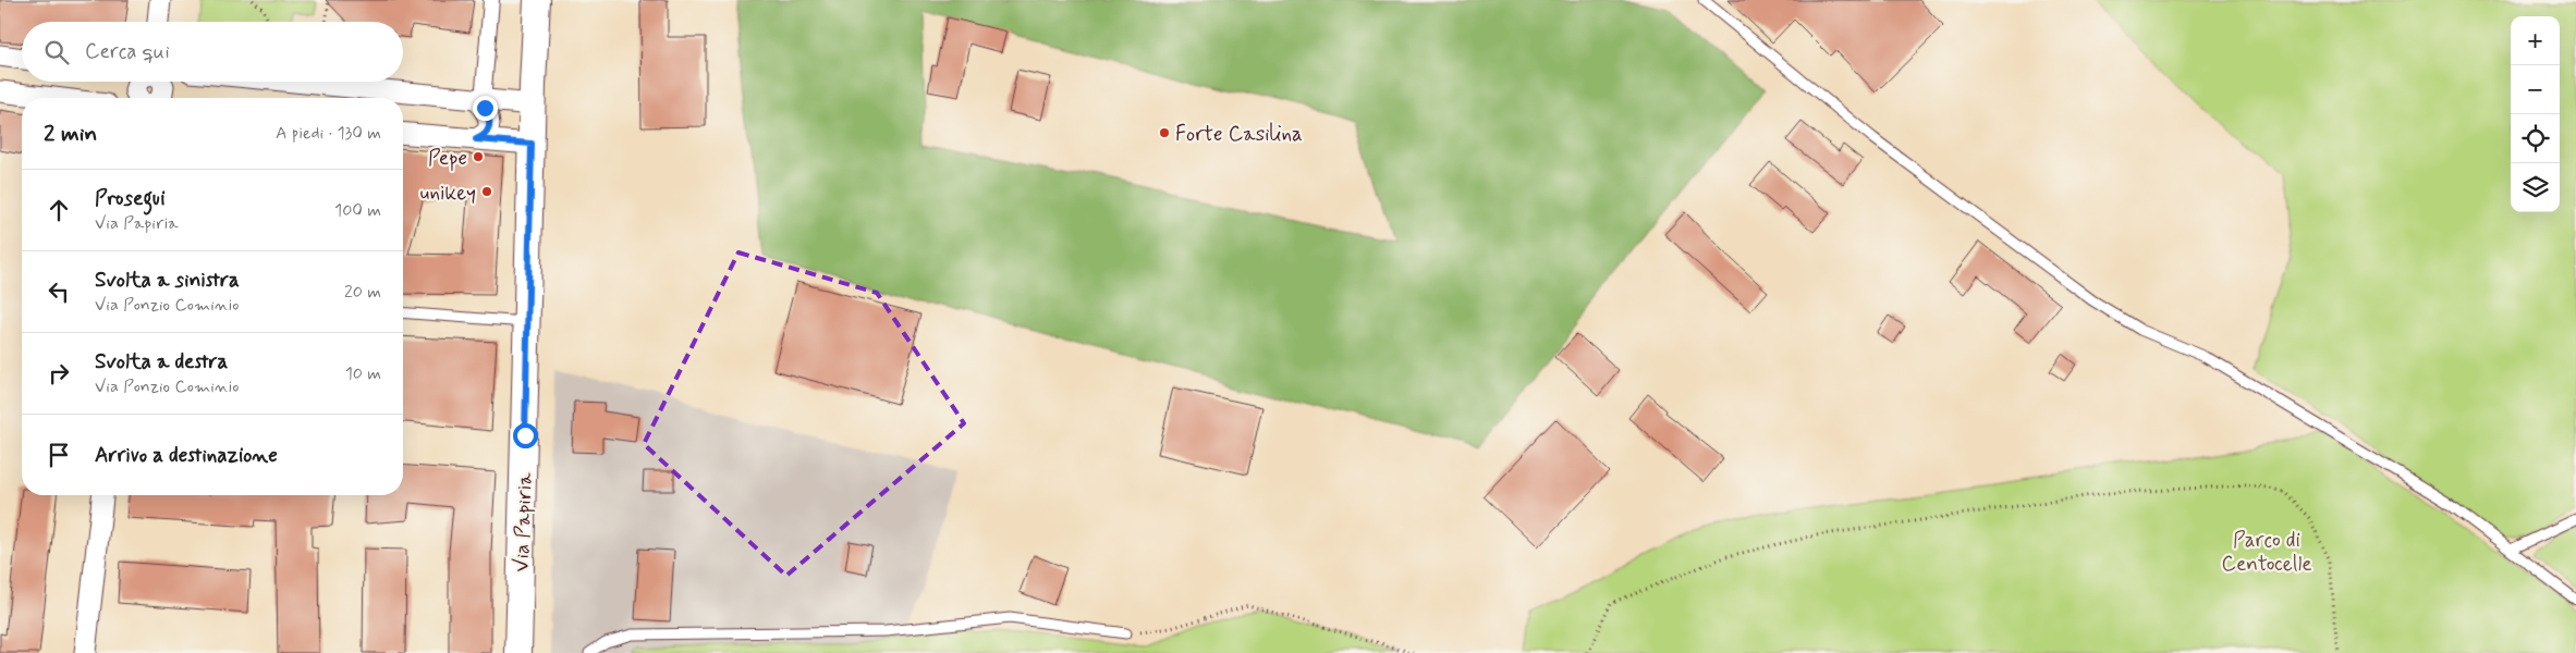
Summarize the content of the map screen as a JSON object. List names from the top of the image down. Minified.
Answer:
{"streets":{"street":["Via Papiria"]},"parks":["Parco di Centocelle"],"places":["Forte Casilina","Pepe","unikey"],"page":{"map_buttons":["+","−"],"search":"Cerca qui","heading":["2 min","A piedi · 130 m"],"list":[["Prosegui","Via Papiria","100 m"],["Svolta a sinistra","Via Ponzio Cominio","20 m"],["Svolta a destra","Via Ponzio Cominio","10 m"],"Arrivo a destinazione"]}}
